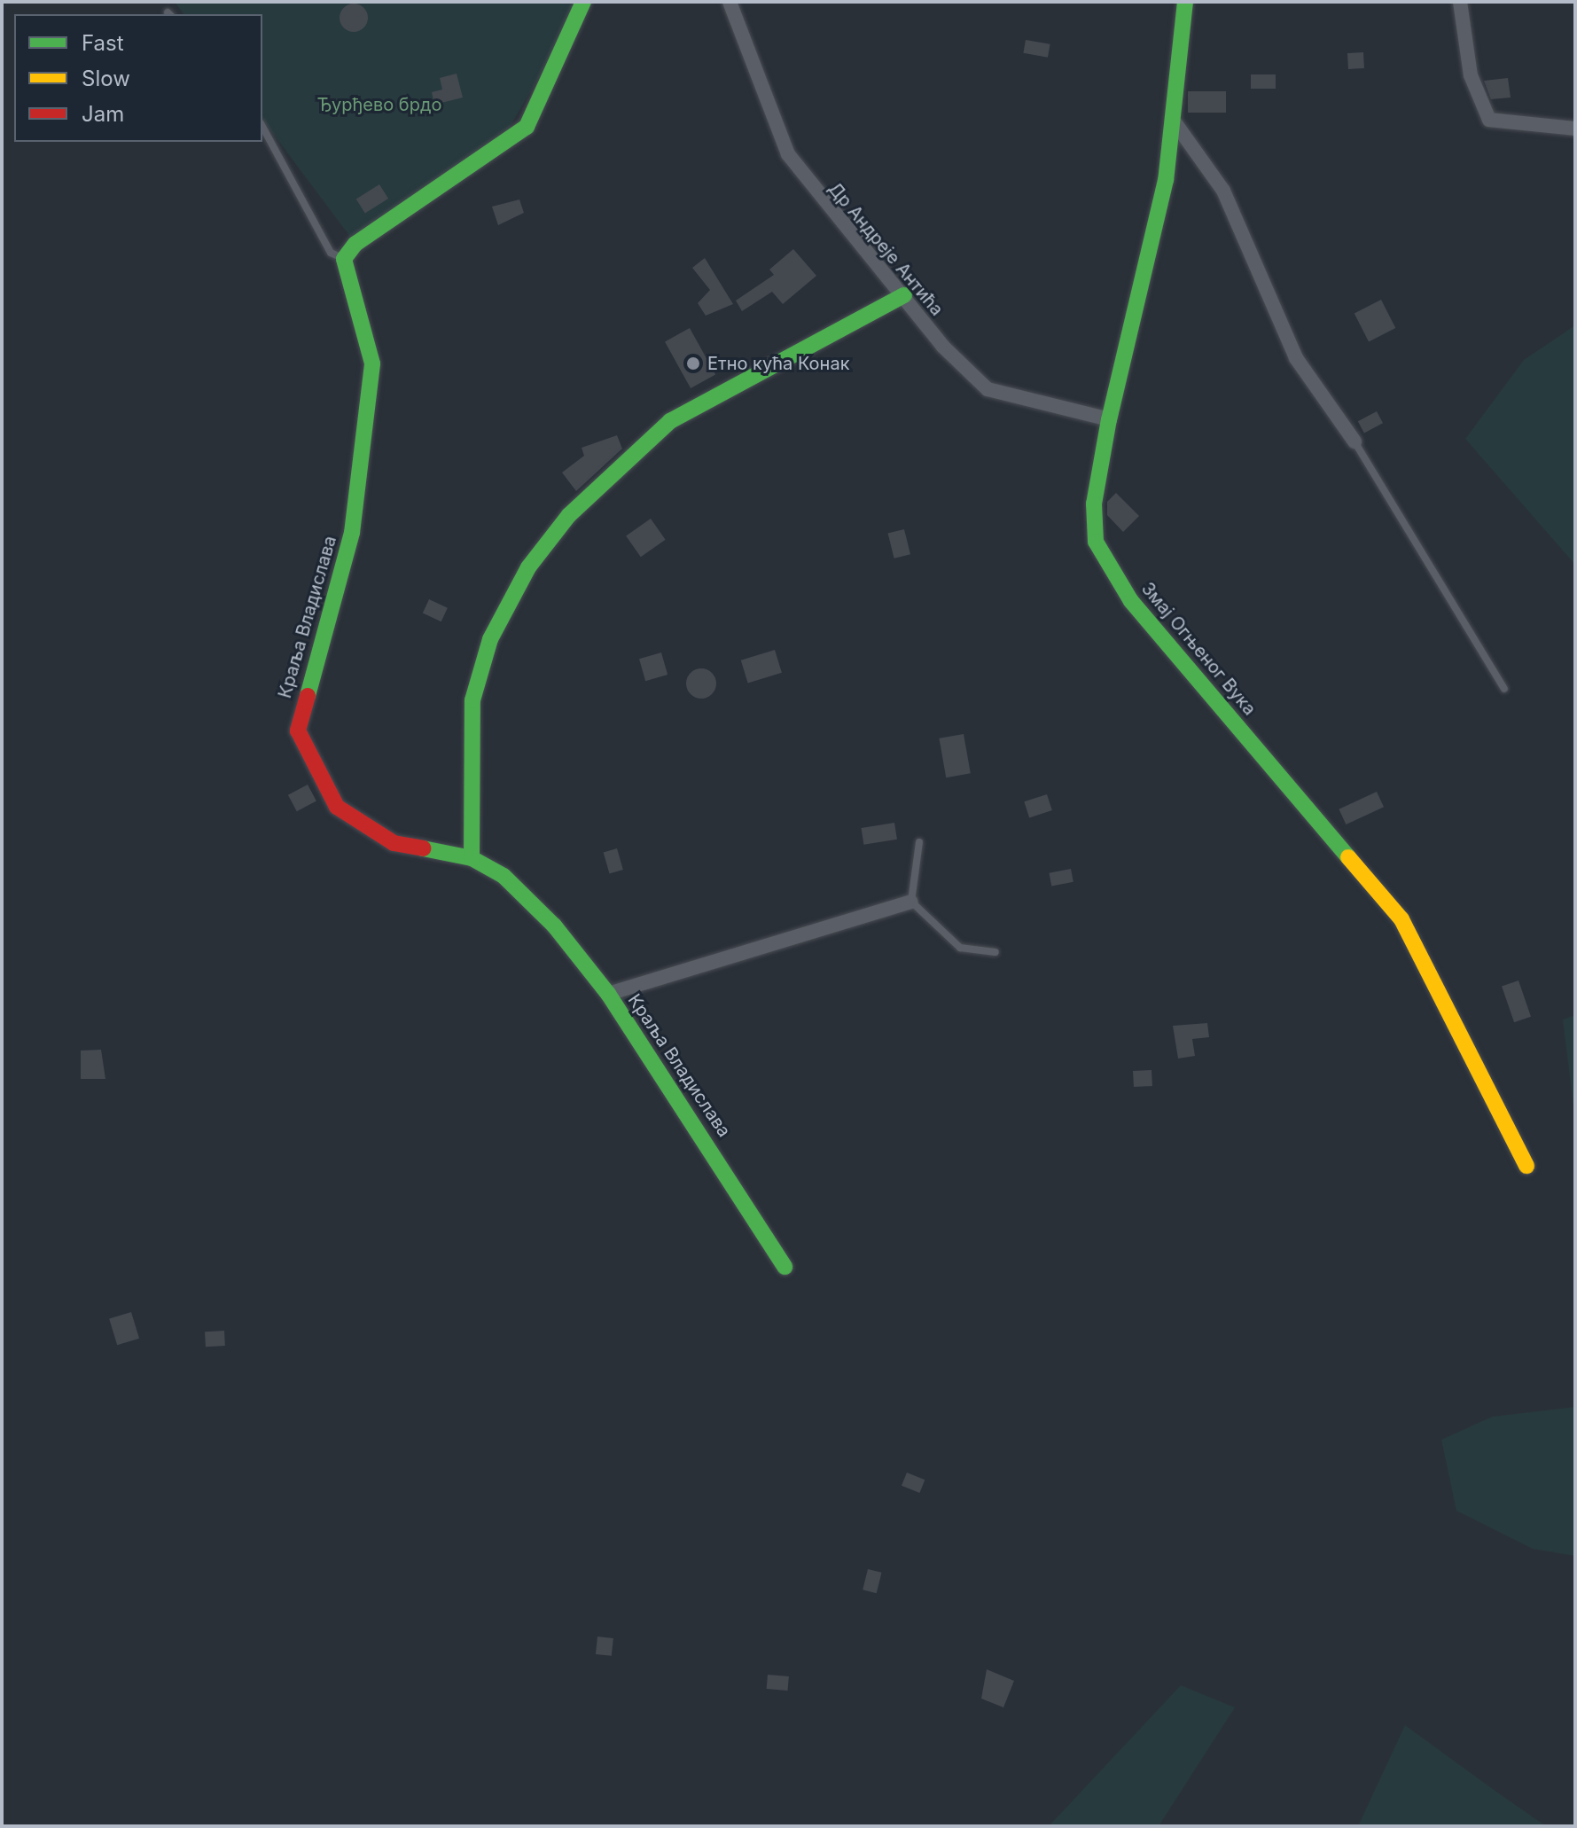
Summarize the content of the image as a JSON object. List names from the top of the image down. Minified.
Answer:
{"streets":{"street":["Др Андреје Антића","Краља Владислава","Змај Огњеног Вука"]},"crossings":[["Др Андреје Антића","Змај Огњеног Вука"]],"parks":["Ђурђево брдо"],"places":["Етно кућа Конак"],"legend":["Fast","Slow","Jam"]}
